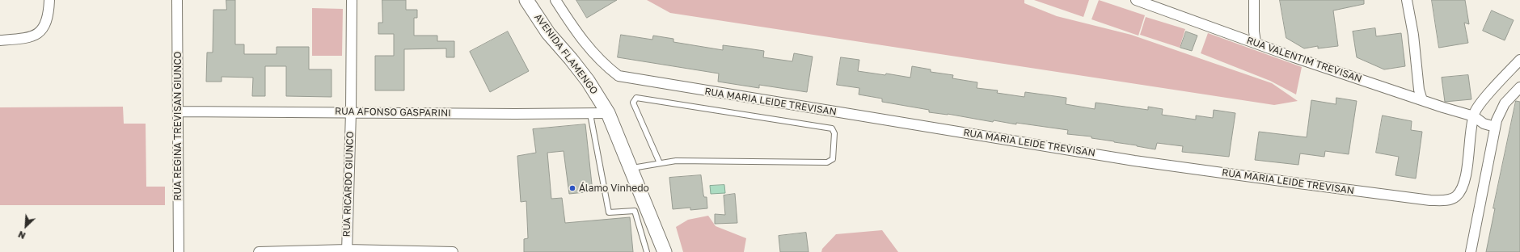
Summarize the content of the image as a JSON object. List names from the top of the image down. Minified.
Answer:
{"streets":{"street":["AVENIDA FLAMENGO","RUA VALENTIM TREVISAN","RUA MARIA LEIDE TREVISAN","RUA AFONSO GASPARINI","RUA REGINA TREVISAN GIUNCO","RUA RICARDO GIUNCO"]},"crossings":[["AVENIDA FLAMENGO","RUA AFONSO GASPARINI"],["RUA VALENTIM TREVISAN","RUA MARIA LEIDE TREVISAN"],["RUA AFONSO GASPARINI","RUA REGINA TREVISAN GIUNCO"],["RUA AFONSO GASPARINI","RUA RICARDO GIUNCO"]],"places":["Álamo Vinhedo"],"north":"bottom left"}
